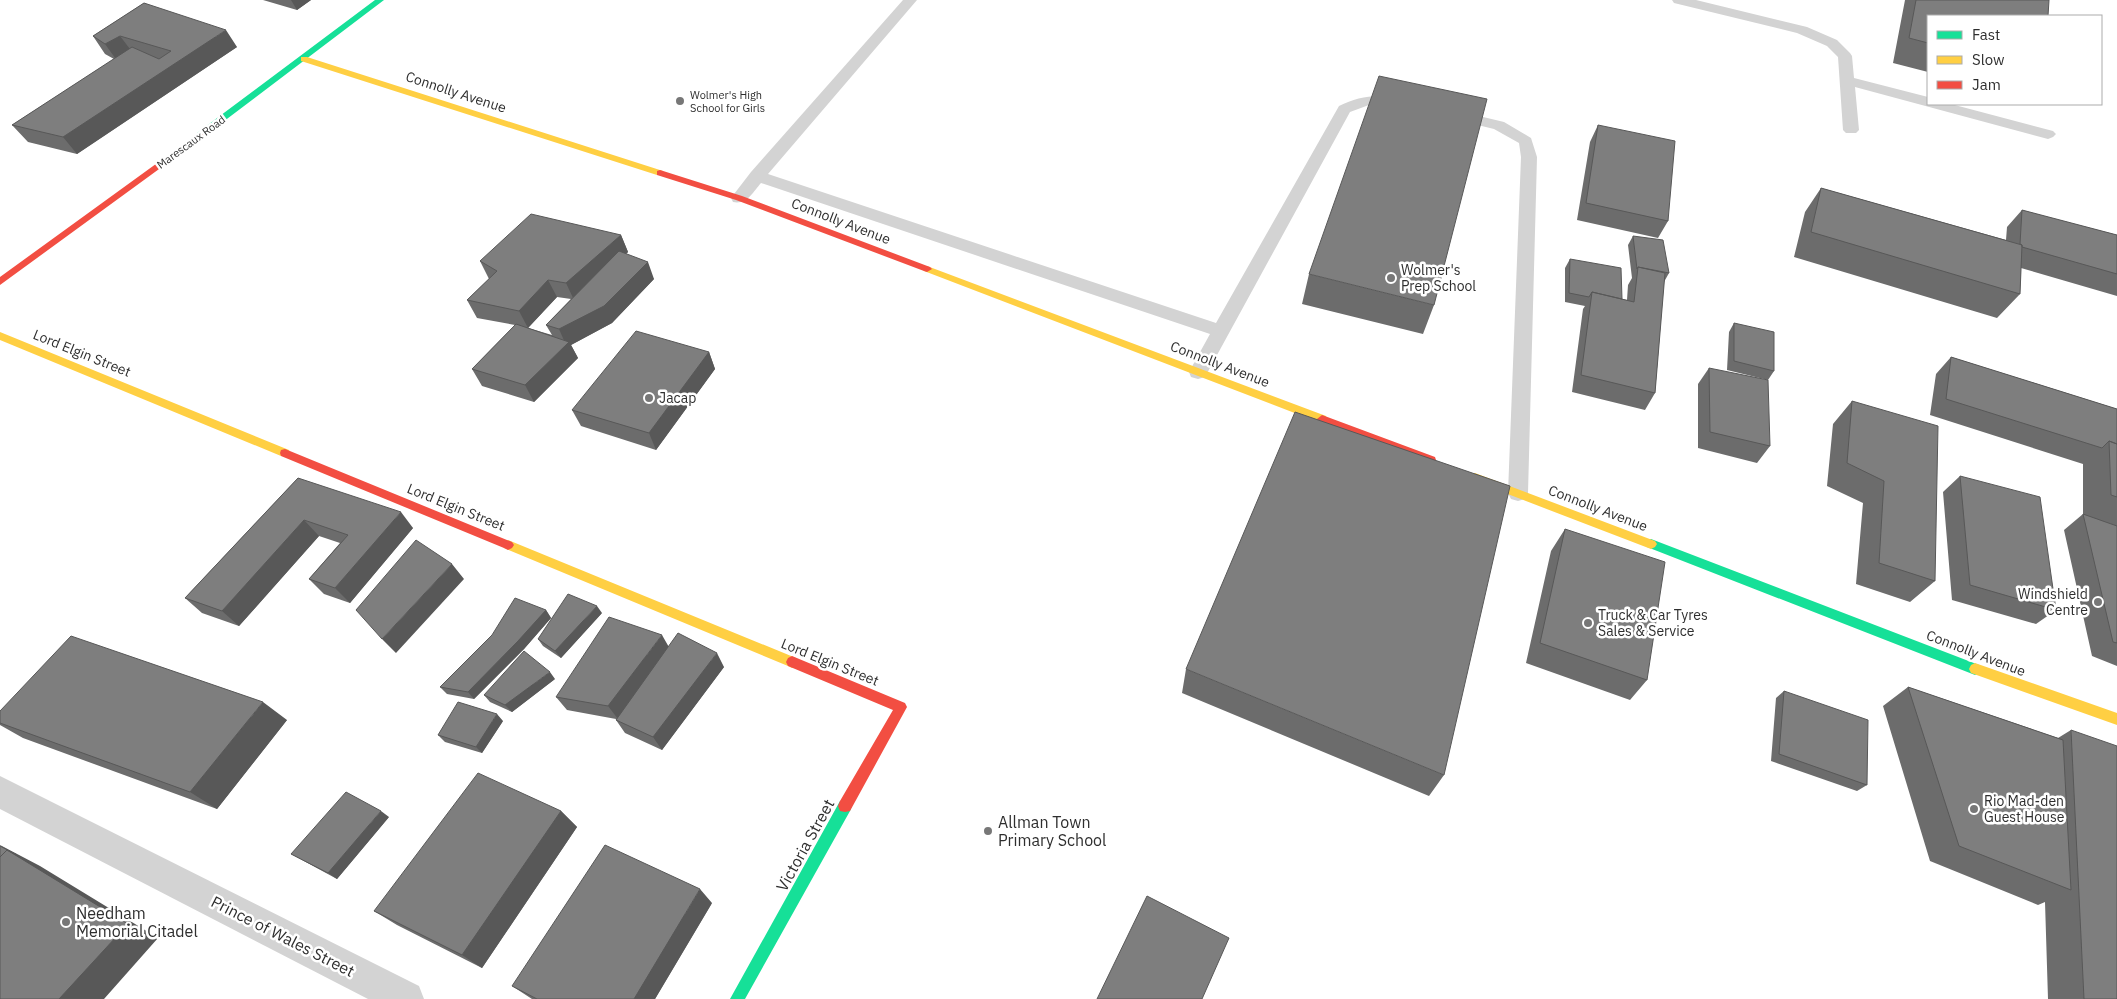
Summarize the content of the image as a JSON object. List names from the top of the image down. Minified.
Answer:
{"streets":{"street":["Connolly Avenue","Marescaux Road","Lord Elgin Street","Victoria Street","Prince of Wales Street"]},"crossings":[["Connolly Avenue","Marescaux Road"],["Lord Elgin Street","Victoria Street"]],"places":["Wolmer's High School for Girls","Wolmer's Prep School","Jacap","Windshield Centre","Truck & Car Tyres Sales & Service","Rio Mad-den Guest House","Allman Town Primary School","Needham Memorial Citadel"],"legend":["Fast","Slow","Jam"]}
